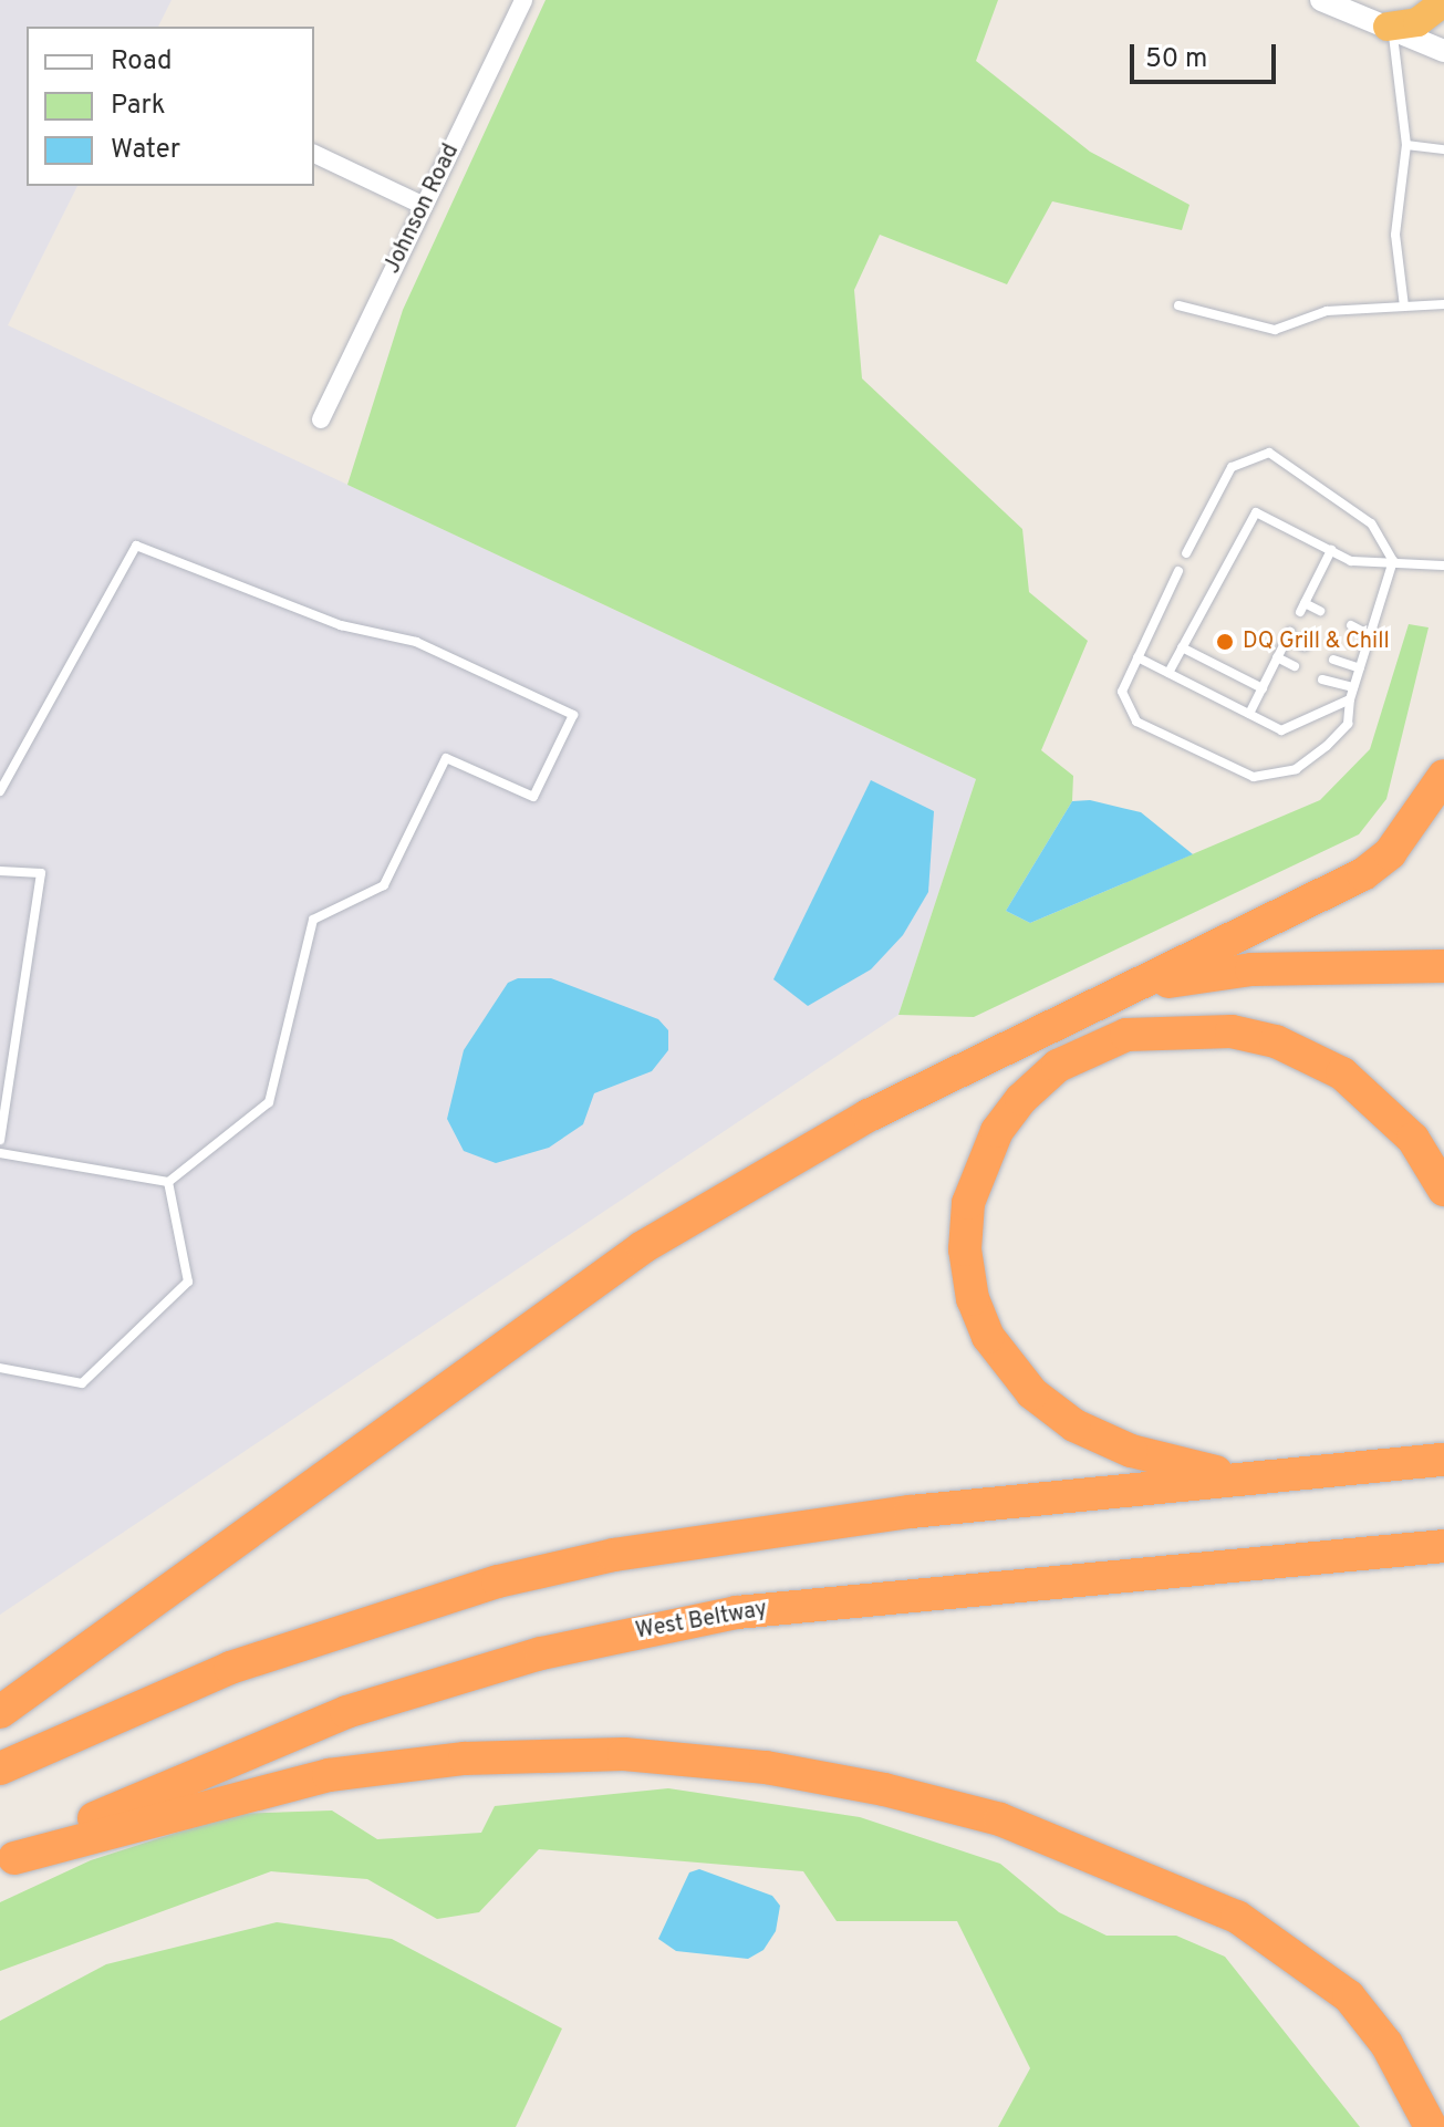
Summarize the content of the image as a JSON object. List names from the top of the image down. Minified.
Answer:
{"streets":{"highway":["West Beltway"],"street":["Johnson Road"]},"places":["DQ Grill & Chill"],"legend":["Road","Park","Water"],"scale_bar":"50 m"}
